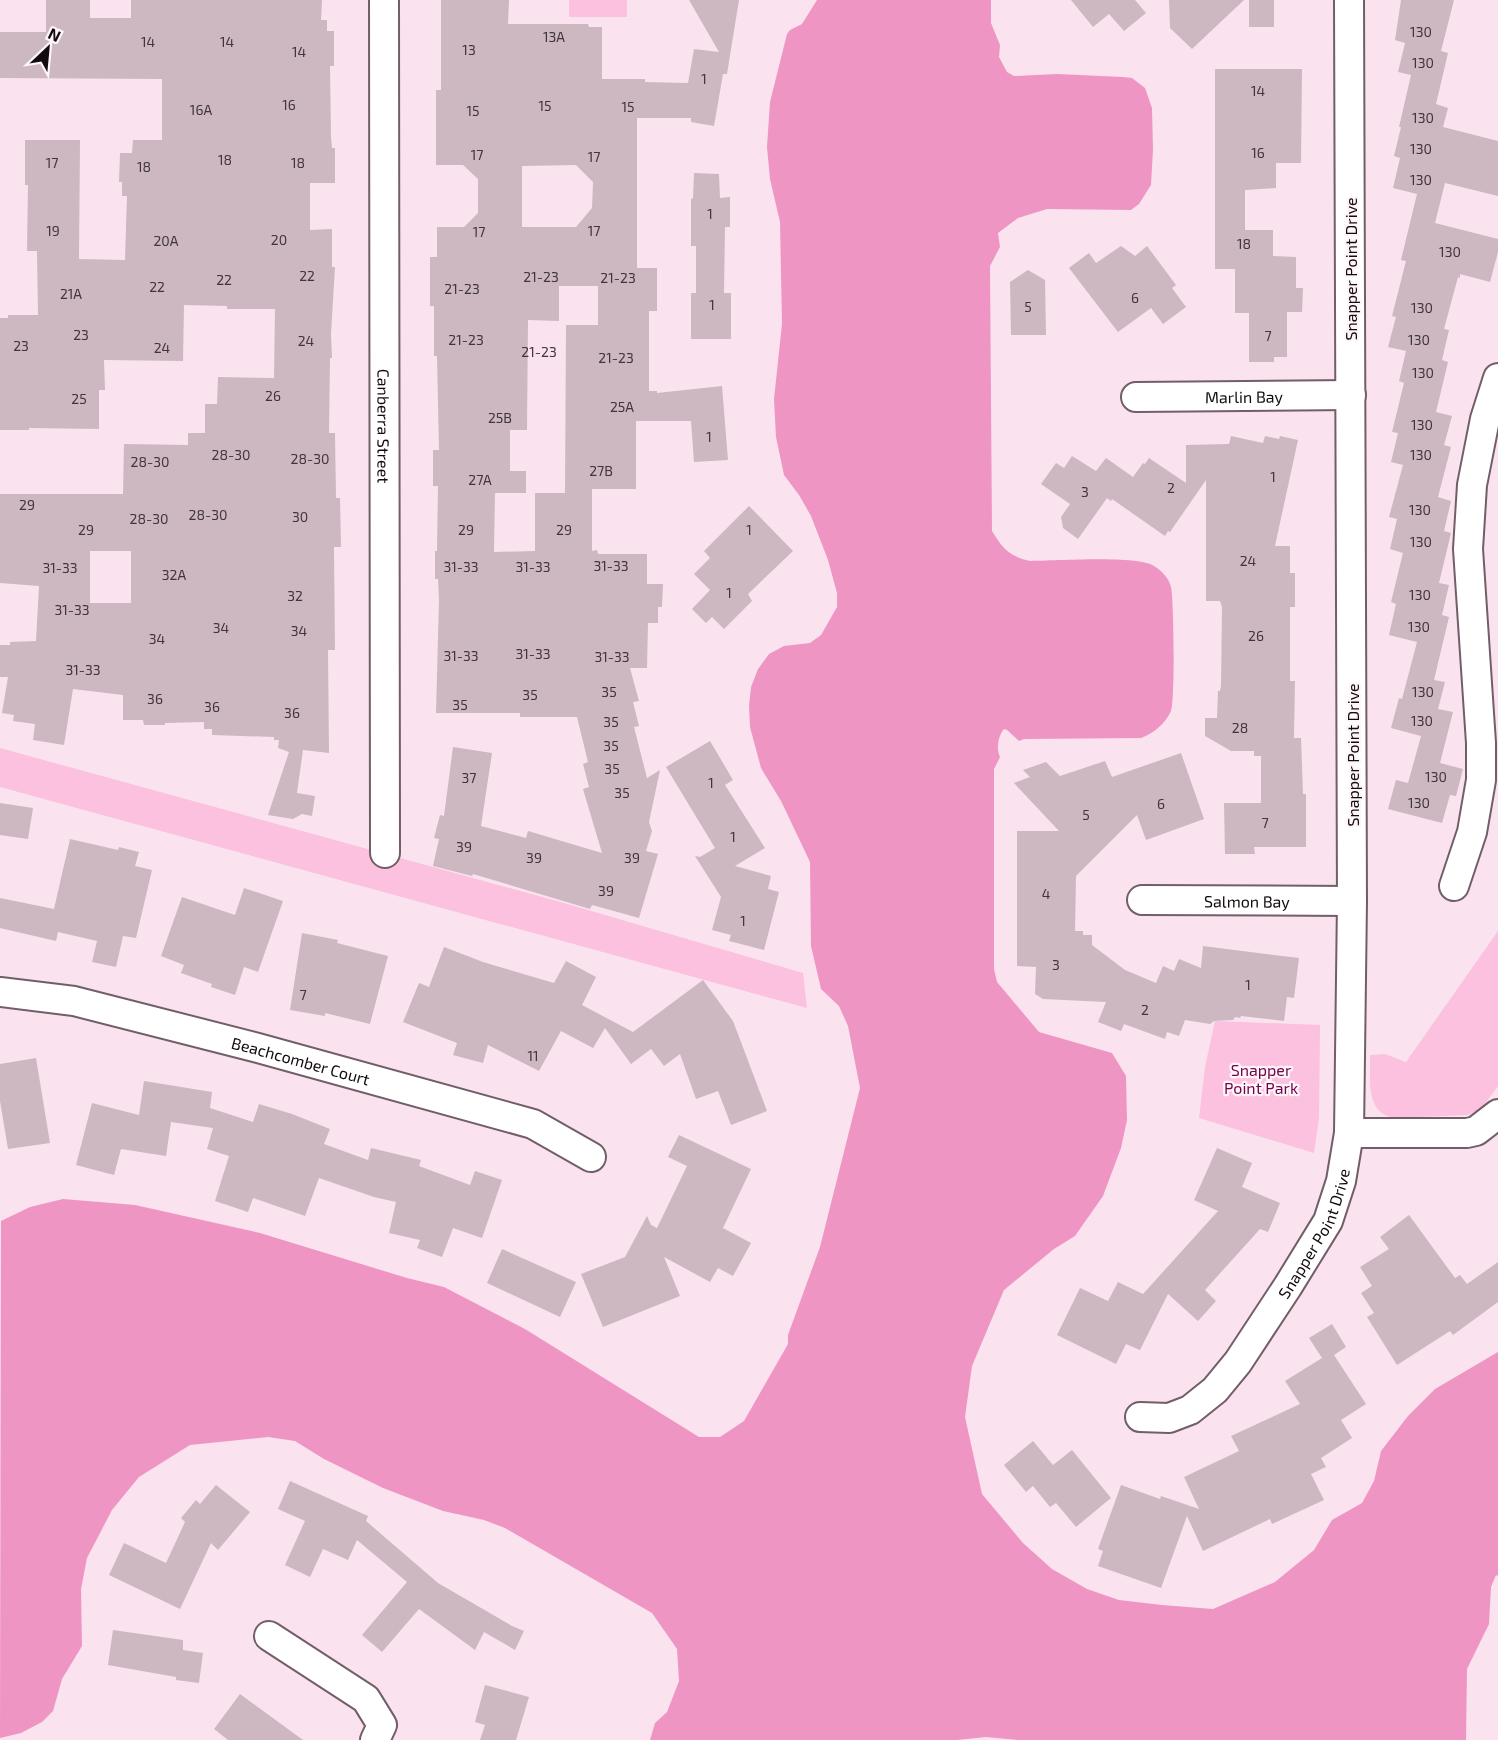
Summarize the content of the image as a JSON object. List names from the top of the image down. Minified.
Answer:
{"streets":{"street":["Snapper Point Drive","Marlin Bay","Canberra Street","Salmon Bay","Beachcomber Court"]},"crossings":[["Snapper Point Drive","Marlin Bay"],["Snapper Point Drive","Salmon Bay"]],"parks":["Snapper Point Park"],"house_numbers":["130","13A","14","14","13","14","130","1","14","16","15","15","16A","15","130","130","16","17","17","18","17","18","18","130","1","19","17","17","20","20A","18","130","22","21-23","21-23","22","22","21-23","21A","6","1","5","130","23","7","21-23","130","24","23","24","21-23","21-23","130","26","25","25A","25B","130","1","28-30","130","28-30","28-30","27B","1","27A","2","3","29","130","28-30","30","28-30","29","29","29","1","130","24","31-33","31-33","31-33","31-33","32A","1","130","32","31-33","130","34","34","26","34","31-33","31-33","31-33","31-33","35","130","35","36","35","36","36","130","35","28","35","35","130","37","1","35","130","6","5","7","1","39","39","39","39","4","1","3","1","7","2","11"],"north":"top right"}
